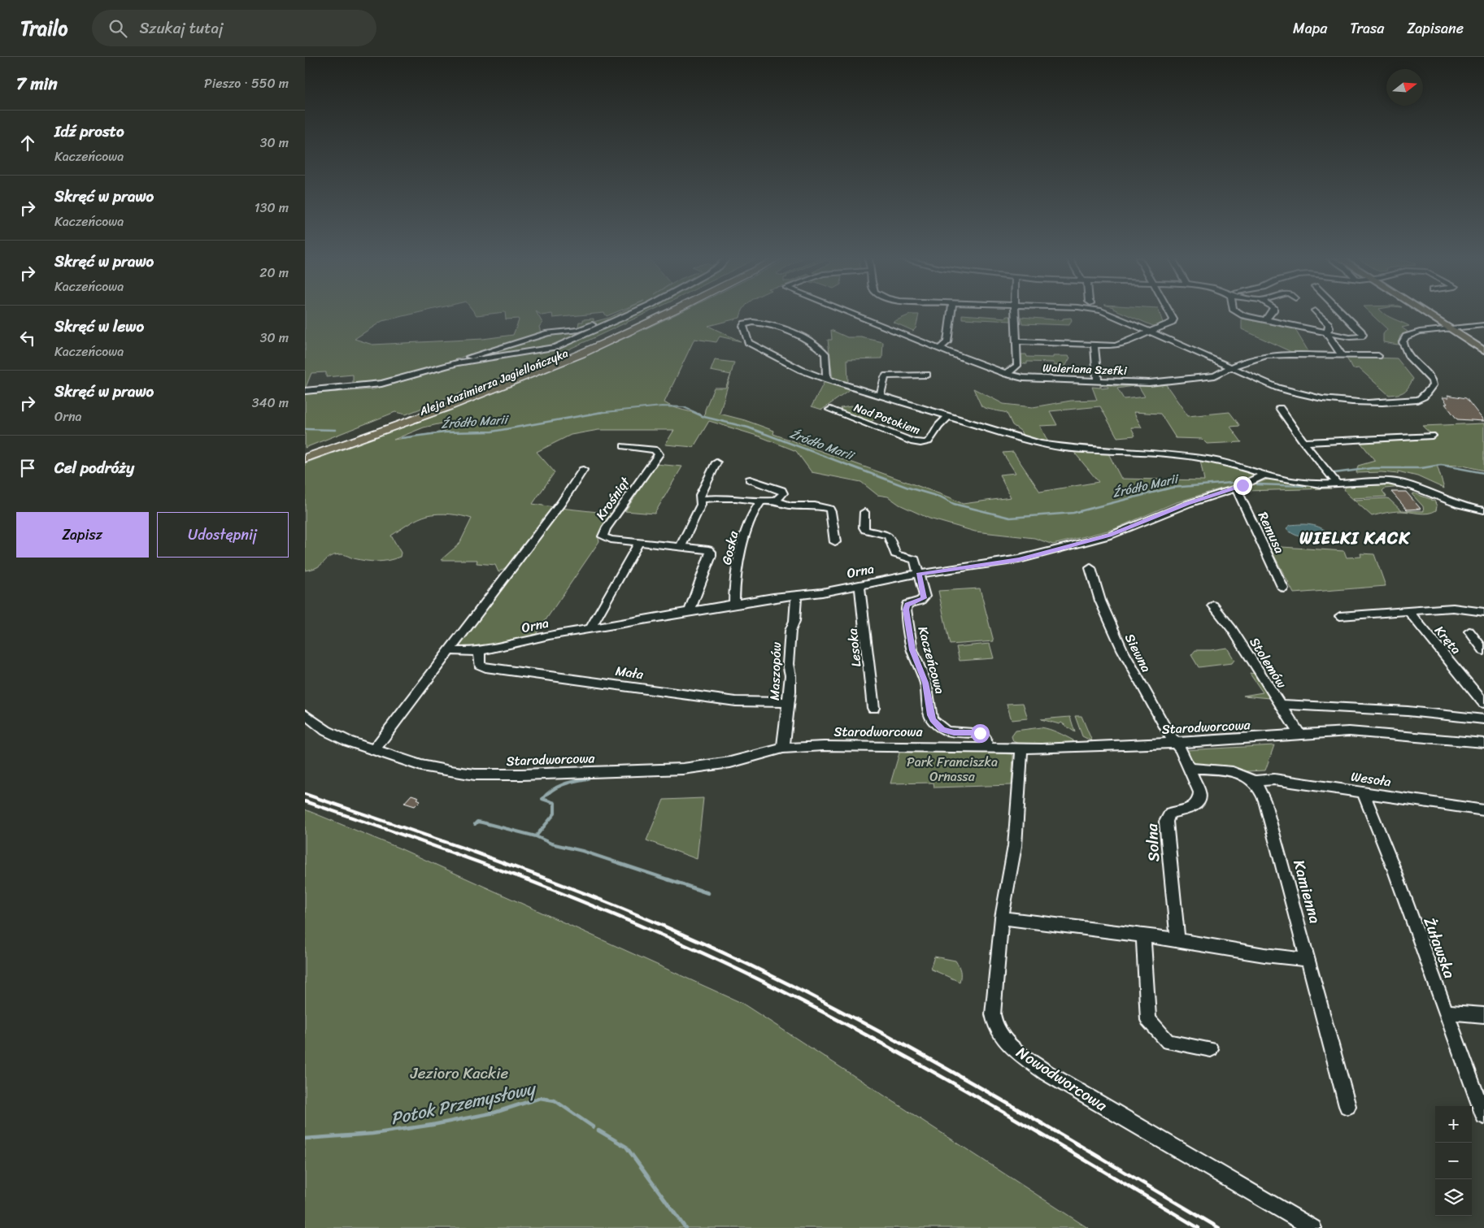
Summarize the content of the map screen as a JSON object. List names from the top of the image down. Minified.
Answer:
{"streets":{"highway":["Aleja Kazimierza Jagiellończyka"],"street":["Waleriana Szefki","Nad Potokiem","Krośniąt","Remusa","Goska","Orna","Kręta","Lesoka","Siewna","Kaczeńcowa","Stolemów","Maszopów","Mała","Starodworcowa","Wesoła","Solna","Kamienna","Żuławska","Nowodworcowa"]},"crossings":[["Remusa","Orna"],["Goska","Orna"],["Orna","Lesoka"],["Orna","Kaczeńcowa"],["Orna","Maszopów"],["Orna","Mała"],["Siewna","Starodworcowa"],["Kaczeńcowa","Starodworcowa"],["Stolemów","Starodworcowa"],["Maszopów","Mała"],["Maszopów","Starodworcowa"],["Starodworcowa","Nowodworcowa"],["Wesoła","Kamienna"],["Wesoła","Żuławska"]],"districts":["WIELKI KACK"],"water":["Źródło Marii","Potok Przemysłowy"],"parks":["Park Franciszka Ornassa","Jezioro Kackie"],"north":"right","page":{"header":"Trailo","search":"Szukaj tutaj","nav":["Mapa","Trasa","Zapisane"],"heading":["7 min","Pieszo · 550 m"],"list":[["Idź prosto","Kaczeńcowa","30 m"],["Skręć w prawo","Kaczeńcowa","130 m"],["Skręć w prawo","Kaczeńcowa","20 m"],["Skręć w lewo","Kaczeńcowa","30 m"],["Skręć w prawo","Orna","340 m"],"Cel podróży"],"buttons":["Zapisz","Udostępnij"],"map_buttons":["+","−"]}}
